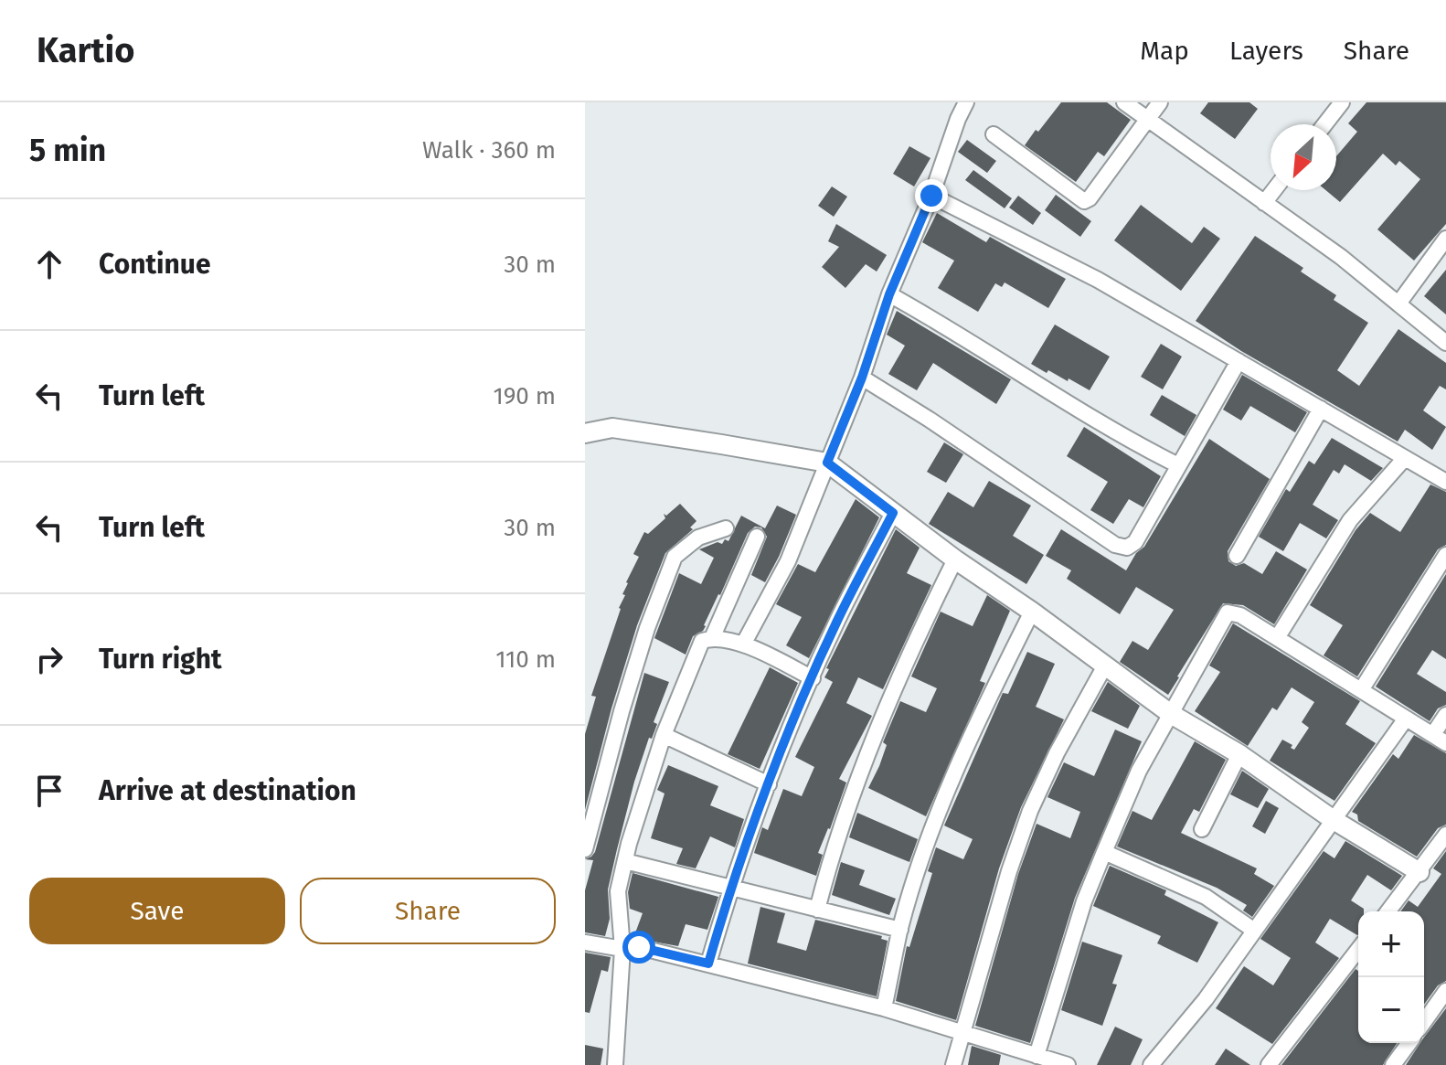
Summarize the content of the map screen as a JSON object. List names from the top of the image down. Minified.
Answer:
{"north":"bottom left","page":{"header":"Kartio","nav":["Map","Layers","Share"],"heading":["5 min","Walk · 360 m"],"list":[["Continue","30 m"],["Turn left","190 m"],["Turn left","30 m"],["Turn right","110 m"],"Arrive at destination"],"buttons":["Save","Share"],"map_buttons":["+","−"]}}
